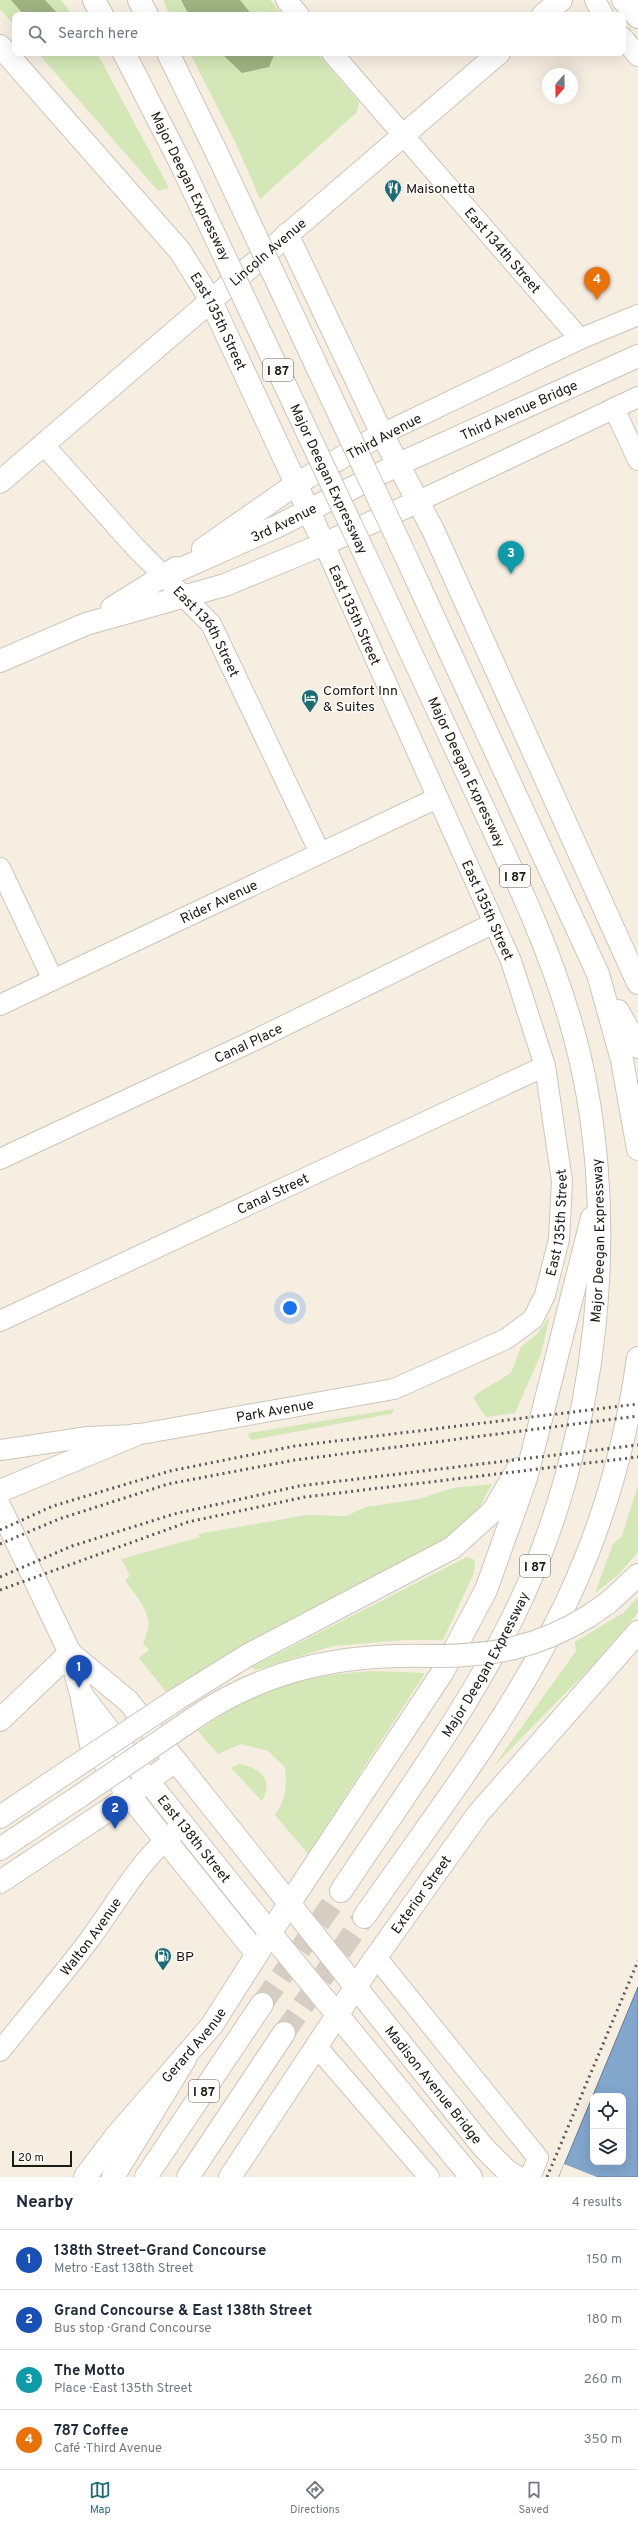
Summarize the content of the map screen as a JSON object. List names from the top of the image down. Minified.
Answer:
{"streets":{"main road":["Major Deegan Expressway","Lincoln Avenue","East 135th Street","I 87","Third Avenue Bridge","Third Avenue","3rd Avenue","East 138th Street","Exterior Street","Gerard Avenue","Madison Avenue Bridge"],"street":["East 134th Street","East 136th Street","Rider Avenue","Canal Place","Canal Street","Park Avenue","Walton Avenue"]},"crossings":[["East 134th Street","Lincoln Avenue"],["East 134th Street","Third Avenue"],["Lincoln Avenue","East 135th Street"],["Lincoln Avenue","East 136th Street"],["East 135th Street","Third Avenue"],["East 135th Street","3rd Avenue"],["East 135th Street","Rider Avenue"],["East 135th Street","Canal Place"],["East 135th Street","Canal Street"],["East 135th Street","Park Avenue"],["Third Avenue Bridge","3rd Avenue"],["Third Avenue","3rd Avenue"],["Third Avenue","East 136th Street"],["3rd Avenue","East 136th Street"],["East 136th Street","Rider Avenue"],["East 138th Street","Exterior Street"],["East 138th Street","Walton Avenue"],["East 138th Street","Gerard Avenue"],["East 138th Street","Madison Avenue Bridge"],["Exterior Street","Madison Avenue Bridge"]],"places":{"restaurant":["Maisonetta"],"hotel":["Comfort Inn & Suites"],"fuel station":["BP"]},"scale_bar":"20 m","north":"bottom","page":{"search":"Search here","pins":["4","3","1","2"],"scale":"20 m","heading":["Nearby","4 results"],"list":[{"mark":"1","name":"138th Street–Grand Concourse","note":"Metro · East 138th Street","value":"150 m"},{"mark":"2","name":"Grand Concourse & East 138th Street","note":"Bus stop · Grand Concourse","value":"180 m"},{"mark":"3","name":"The Motto","note":"Place · East 135th Street","value":"260 m"},{"mark":"4","name":"787 Coffee","note":"Café · Third Avenue","value":"350 m"}],"nav":["Map","Directions","Saved"]}}
